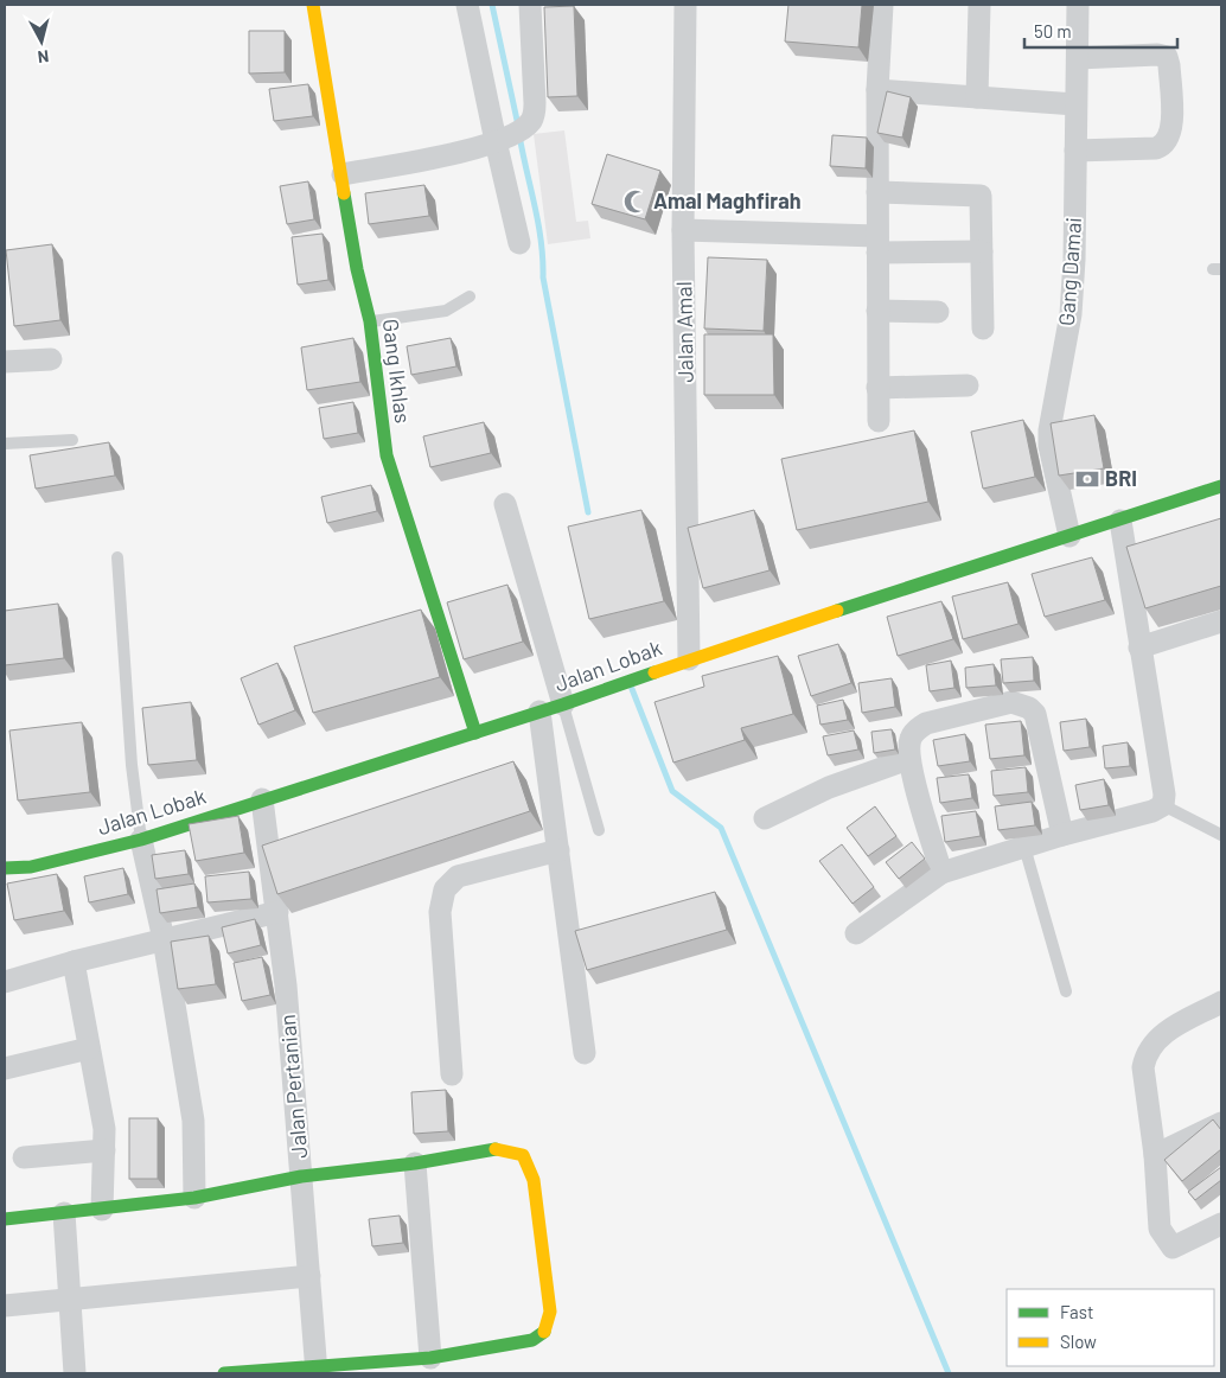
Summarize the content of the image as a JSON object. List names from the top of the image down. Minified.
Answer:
{"streets":{"street":["Gang Damai","Jalan Amal","Gang Ikhlas","Jalan Lobak","Jalan Pertanian"]},"crossings":[["Gang Damai","Jalan Lobak"],["Jalan Amal","Jalan Lobak"],["Gang Ikhlas","Jalan Lobak"],["Jalan Lobak","Jalan Pertanian"]],"places":{"mosque":["Amal Maghfirah"],"bank":["BRI"]},"legend":["Fast","Slow"],"scale_bar":"50 m","north":"bottom"}
